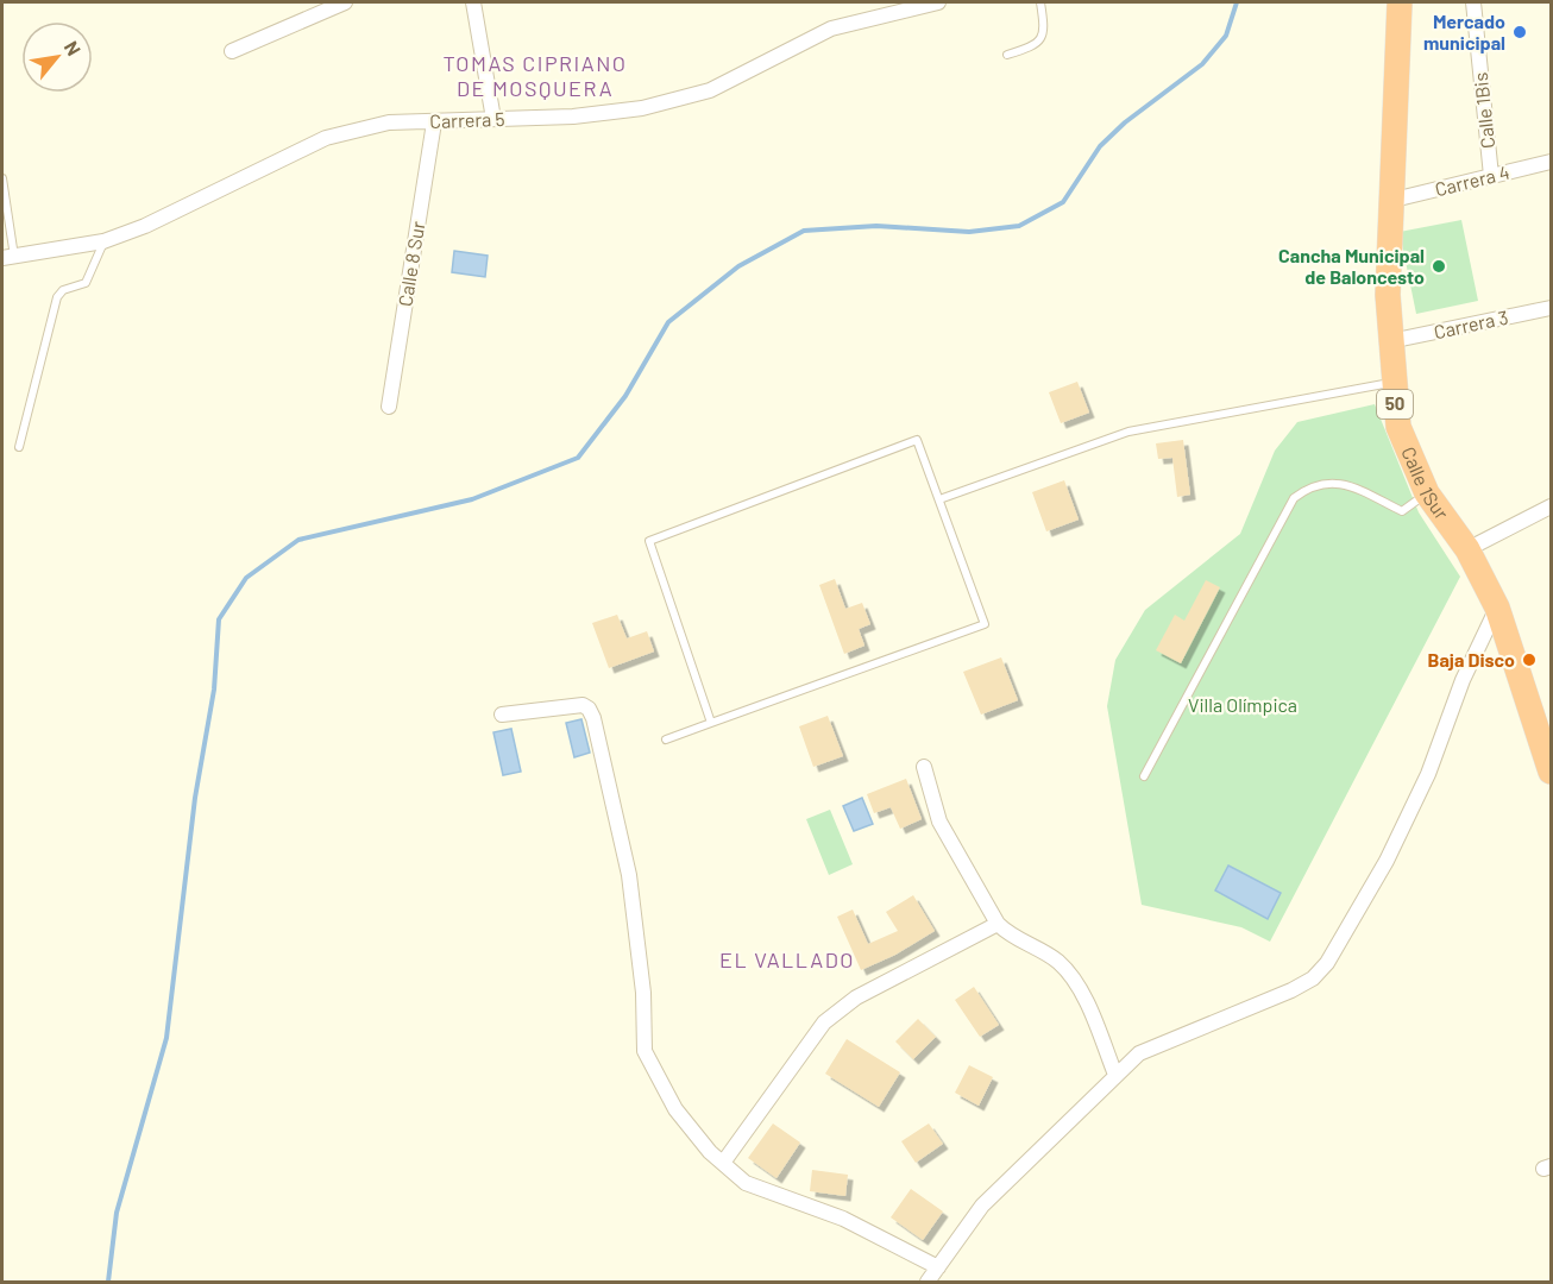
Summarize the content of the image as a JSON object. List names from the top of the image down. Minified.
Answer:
{"streets":{"highway":["50","Calle 1Sur"],"street":["Calle 1Bis","Carrera 5","Carrera 4","Calle 8 Sur","Carrera 3"]},"crossings":[["Calle 1Bis","Carrera 4"],["Carrera 5","Calle 8 Sur"],["Carrera 4","Calle 1Sur"],["Carrera 3","Calle 1Sur"]],"districts":["TOMAS CIPRIANO DE MOSQUERA","EL VALLADO"],"parks":["Villa Olímpica"],"places":["Mercado municipal","Cancha Municipal de Baloncesto","Baja Disco"],"north":"top right"}
